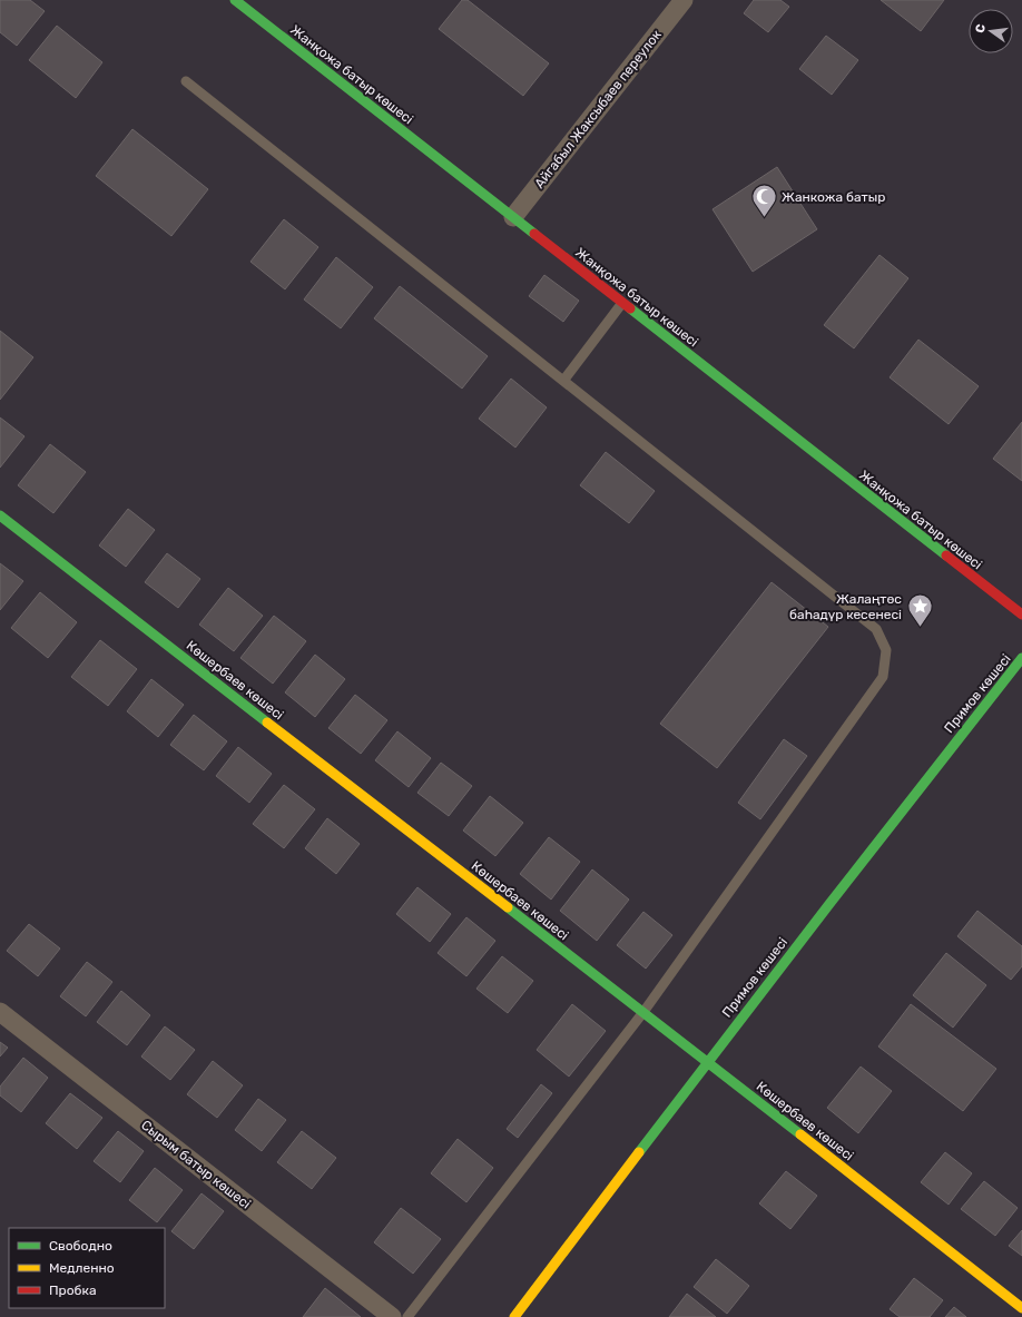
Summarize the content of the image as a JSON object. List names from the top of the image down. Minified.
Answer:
{"streets":{"street":["Жанқожа батыр көшесі","Айгабыл Жаксыбаев переулок","Көшербаев көшесі","Примов көшесі","Сырым батыр көшесі"]},"crossings":[["Жанқожа батыр көшесі","Айгабыл Жаксыбаев переулок"],["Көшербаев көшесі","Примов көшесі"]],"places":{"mosque":["Жанкожа батыр"],"place":["Жалаңтөс баһадүр кесенесі"]},"legend":["Свободно","Медленно","Пробка"],"north":"left"}
